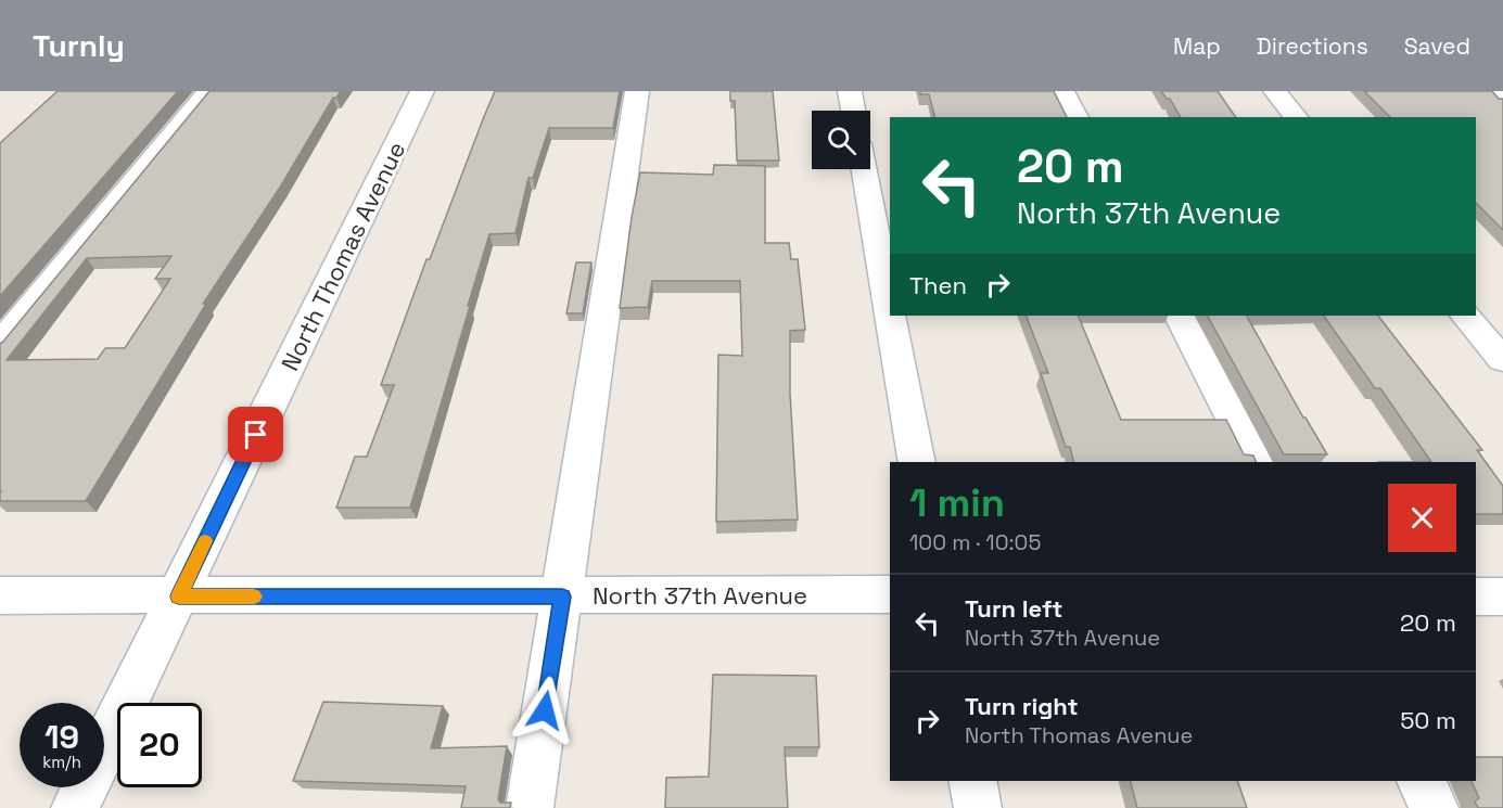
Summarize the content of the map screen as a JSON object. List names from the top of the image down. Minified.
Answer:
{"streets":{"street":["North Thomas Avenue","North 37th Avenue"]},"crossings":[["North Thomas Avenue","North 37th Avenue"]],"page":{"header":"Turnly","nav":["Map","Directions","Saved"],"turn":["20 m","North 37th Avenue"],"then":"Then","heading":["1 min","100 m · 10:05"],"list":[{"name":"Turn left","note":"North 37th Avenue","value":"20 m"},{"name":"Turn right","note":"North Thomas Avenue","value":"50 m"}],"speed":"19 km/h","limit":"20"}}
